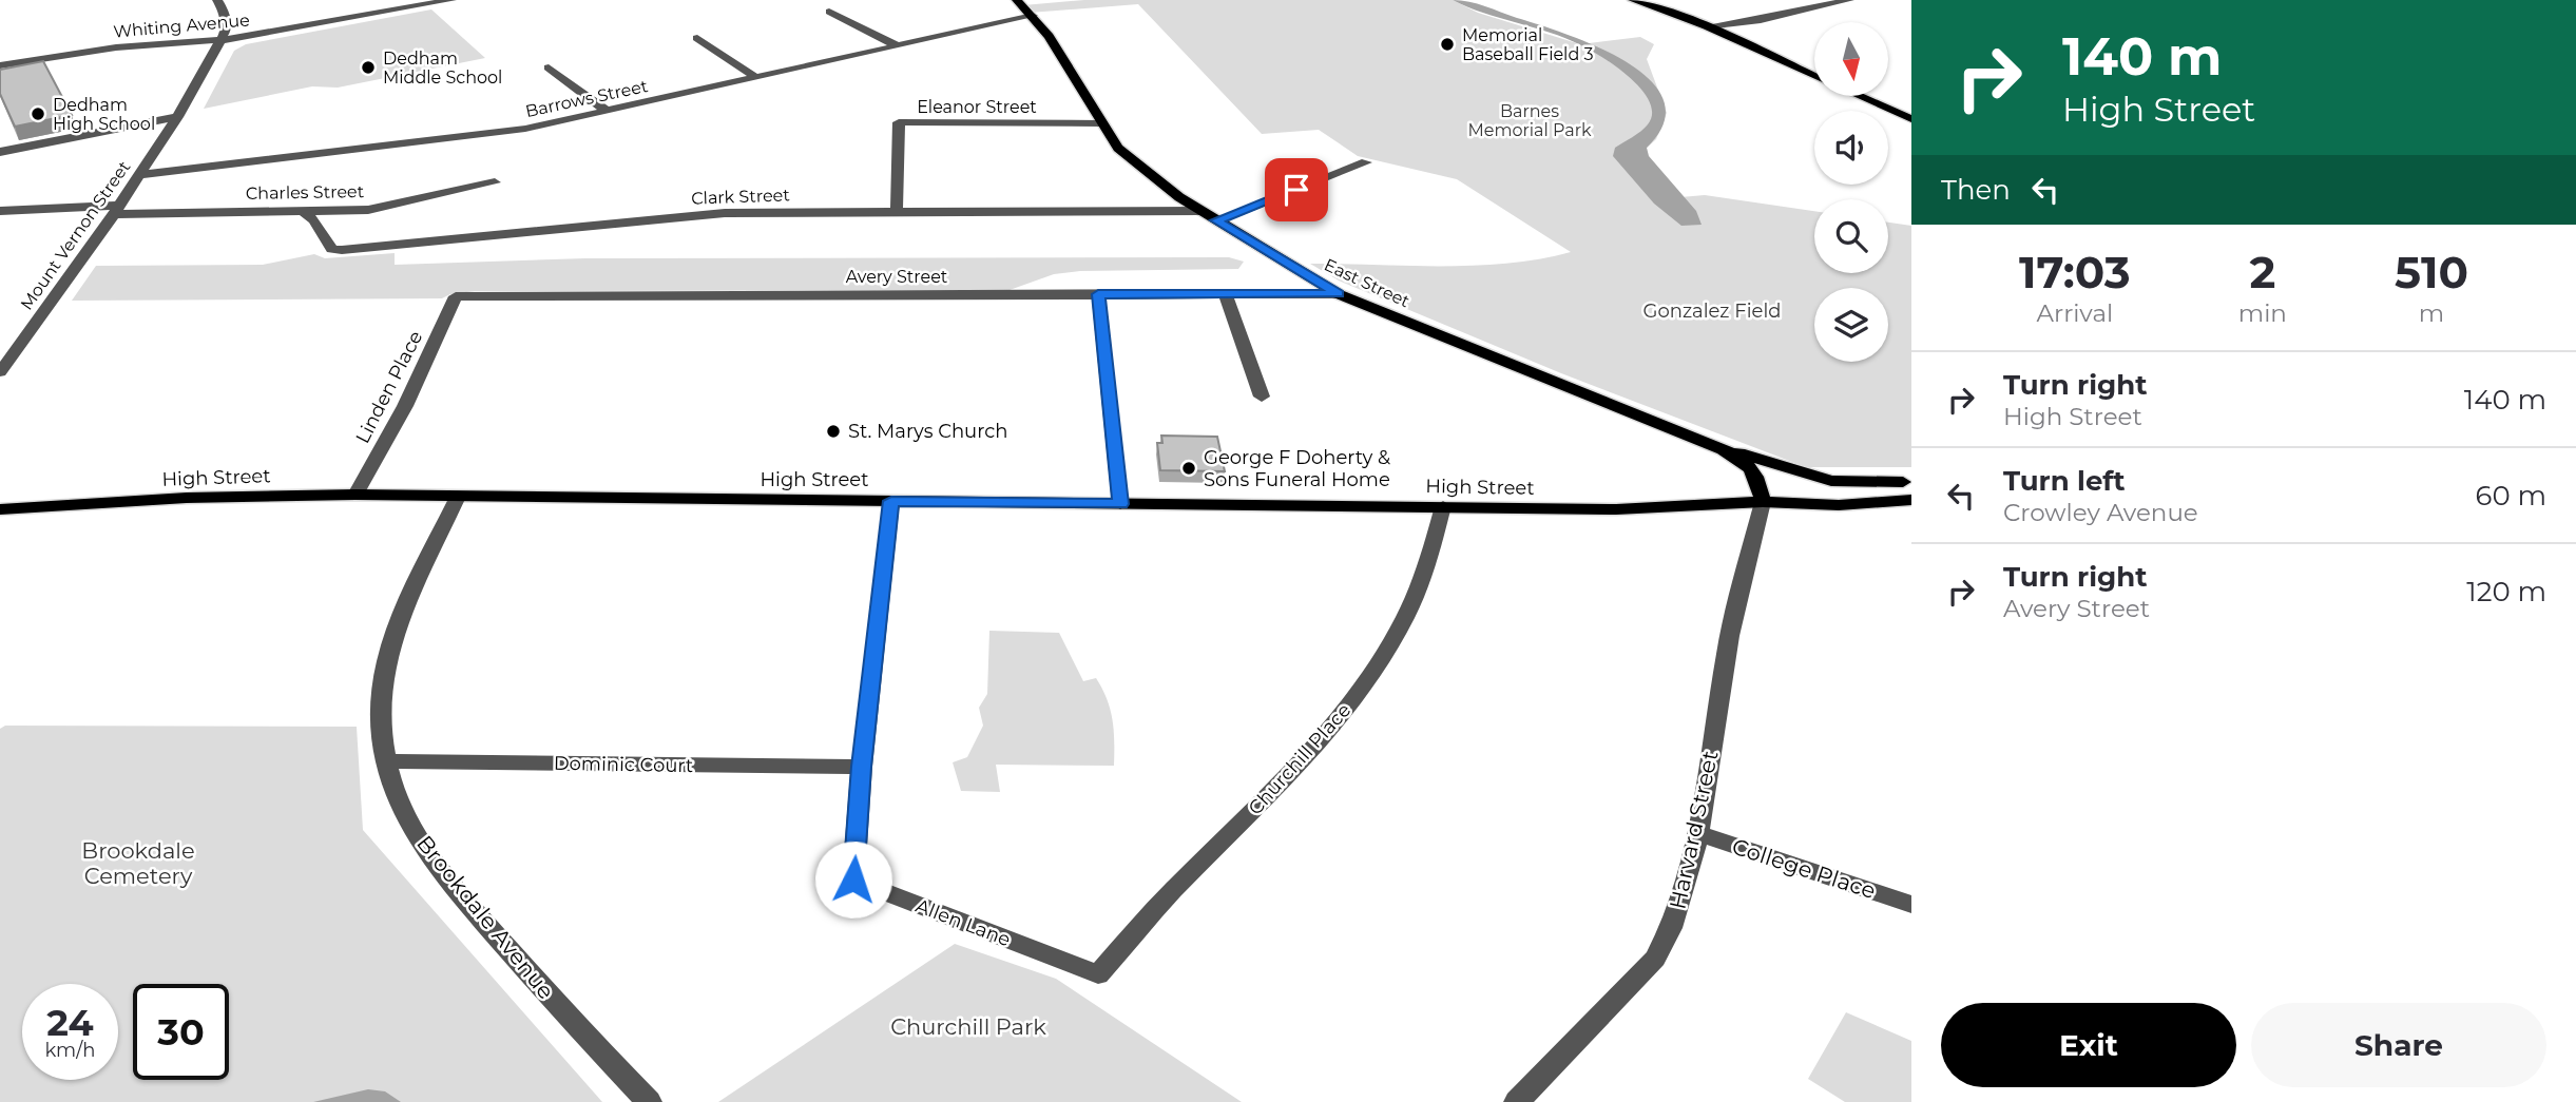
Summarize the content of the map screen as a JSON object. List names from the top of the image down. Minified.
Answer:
{"streets":{"main road":["East Street","High Street"],"street":["Whiting Avenue","Barrows Street","Eleanor Street","Charles Street","Clark Street","Mount Vernon Street","Avery Street","Linden Place","Churchill Place","Dominic Court","Harvard Street","College Place","Brookdale Avenue","Allen Lane"]},"crossings":[["Whiting Avenue","Mount Vernon Street"],["Barrows Street","Mount Vernon Street"],["Barrows Street","East Street"],["Eleanor Street","Clark Street"],["Eleanor Street","East Street"],["Charles Street","Clark Street"],["Charles Street","Mount Vernon Street"],["Clark Street","East Street"],["Avery Street","East Street"],["Avery Street","Linden Place"],["East Street","High Street"],["East Street","Harvard Street"],["Linden Place","High Street"],["High Street","Churchill Place"],["High Street","Harvard Street"],["High Street","Brookdale Avenue"],["High Street","Allen Lane"],["Churchill Place","Allen Lane"],["Dominic Court","Brookdale Avenue"],["Dominic Court","Allen Lane"],["Harvard Street","College Place"]],"parks":["Barnes Memorial Park","Gonzalez Field","Brookdale Cemetery","Churchill Park"],"places":["Memorial Baseball Field 3","Dedham Middle School","Dedham High School","St. Marys Church","George F Doherty & Sons Funeral Home"],"north":"bottom","page":{"turn":["140 m","High Street"],"then":"Then","eta":["17:03","Arrival","2","min","510","m"],"list":[{"name":"Turn right","note":"High Street","value":"140 m"},{"name":"Turn left","note":"Crowley Avenue","value":"60 m"},{"name":"Turn right","note":"Avery Street","value":"120 m"}],"speed":"24 km/h","limit":"30","buttons":["Exit","Share"]}}
